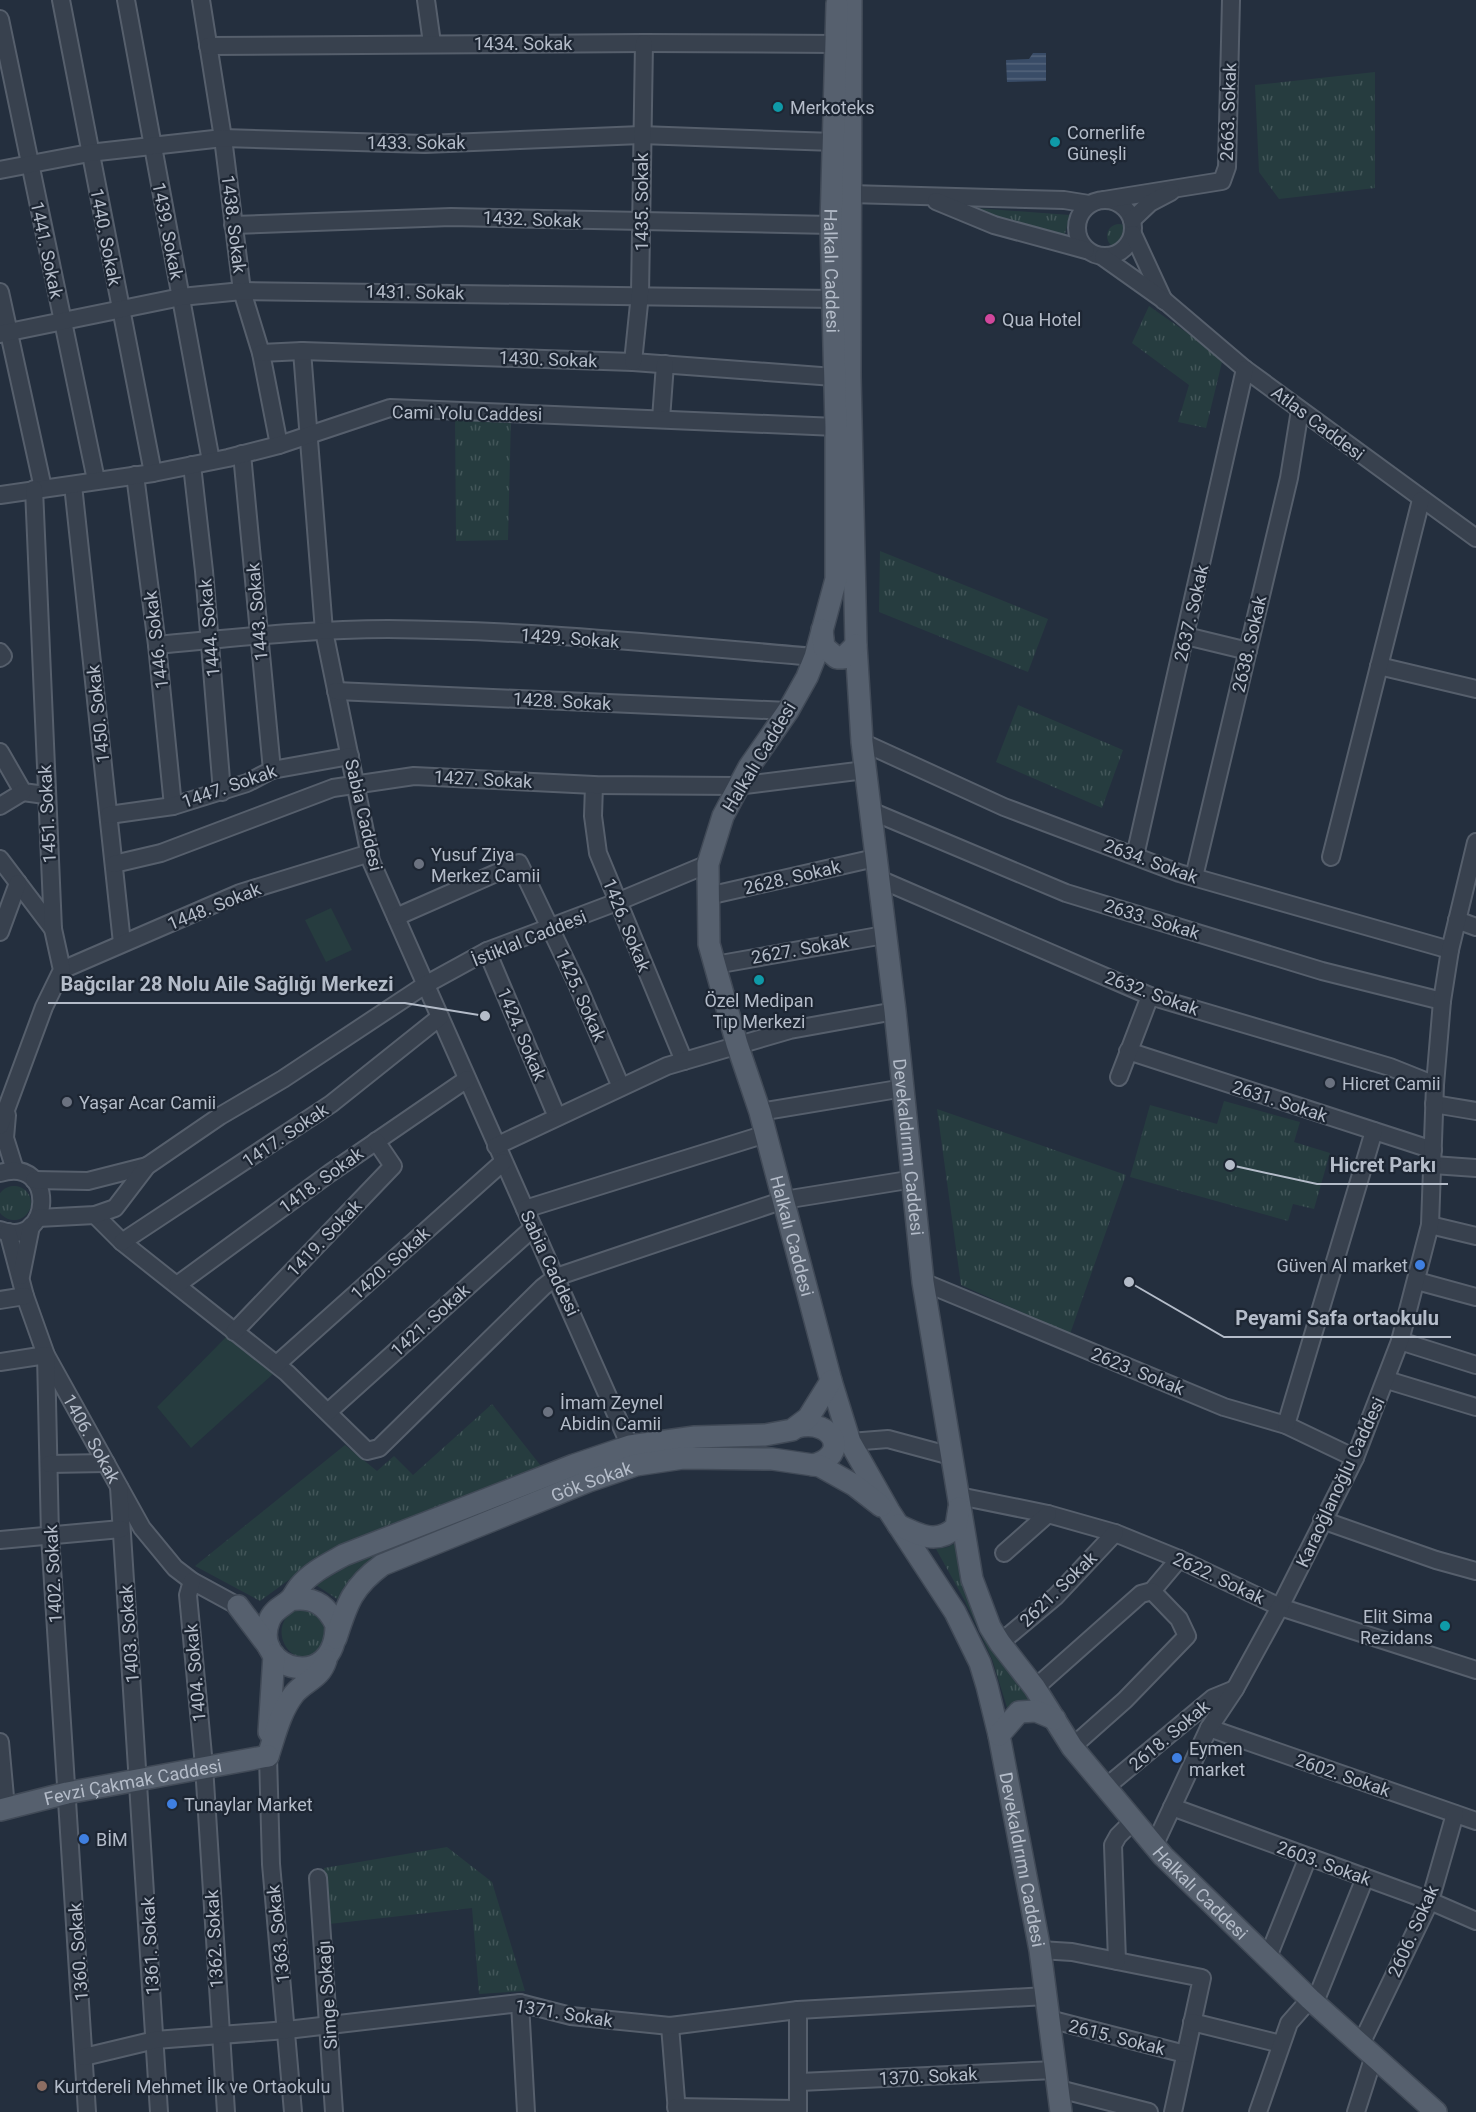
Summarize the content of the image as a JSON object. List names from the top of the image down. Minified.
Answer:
{"streets":{"main road":["Halkalı Caddesi","Devekaldırımı Caddesi","Gök Sokak","Fevzi Çakmak Caddesi"],"street":["1434. Sokak","2663. Sokak","1433. Sokak","1435. Sokak","1432. Sokak","1438. Sokak","1439. Sokak","1440. Sokak","1441. Sokak","1431. Sokak","1430. Sokak","Cami Yolu Caddesi","Atlas Caddesi","1443. Sokak","2637. Sokak","1444. Sokak","1429. Sokak","1446. Sokak","2638. Sokak","1428. Sokak","1450. Sokak","1427. Sokak","1447. Sokak","1451. Sokak","Sabia Caddesi","2634. Sokak","2628. Sokak","1448. Sokak","2633. Sokak","1426. Sokak","İstiklal Caddesi","2627. Sokak","2632. Sokak","1425. Sokak","1424. Sokak","2631. Sokak","1417. Sokak","1418. Sokak","1419. Sokak","1420. Sokak","1421. Sokak","2623. Sokak","1406. Sokak","Karaoğlanoğlu Caddesi","1402. Sokak","2622. Sokak","2621. Sokak","1403. Sokak","1404. Sokak","2618. Sokak","2602. Sokak","2603. Sokak","2606. Sokak","1363. Sokak","1362. Sokak","1361. Sokak","1360. Sokak","Simge Sokağı","1371. Sokak","2615. Sokak","1370. Sokak"]},"crossings":[["1434. Sokak","1435. Sokak"],["1434. Sokak","1438. Sokak"],["1434. Sokak","Halkalı Caddesi"],["2663. Sokak","Atlas Caddesi"],["1433. Sokak","1435. Sokak"],["1433. Sokak","1438. Sokak"],["1433. Sokak","1439. Sokak"],["1433. Sokak","1440. Sokak"],["1433. Sokak","1441. Sokak"],["1433. Sokak","Halkalı Caddesi"],["1435. Sokak","1432. Sokak"],["1435. Sokak","1431. Sokak"],["1435. Sokak","1430. Sokak"],["1432. Sokak","1438. Sokak"],["1432. Sokak","Halkalı Caddesi"],["1438. Sokak","1431. Sokak"],["1438. Sokak","1430. Sokak"],["1438. Sokak","Cami Yolu Caddesi"],["1439. Sokak","1431. Sokak"],["1439. Sokak","Cami Yolu Caddesi"],["1440. Sokak","1431. Sokak"],["1440. Sokak","Cami Yolu Caddesi"],["1441. Sokak","1431. Sokak"],["1441. Sokak","Cami Yolu Caddesi"],["Halkalı Caddesi","1431. Sokak"],["Halkalı Caddesi","1430. Sokak"],["Halkalı Caddesi","Cami Yolu Caddesi"],["Halkalı Caddesi","1429. Sokak"],["Halkalı Caddesi","1428. Sokak"],["Halkalı Caddesi","1427. Sokak"],["Halkalı Caddesi","2628. Sokak"],["Halkalı Caddesi","İstiklal Caddesi"],["Halkalı Caddesi","2627. Sokak"],["Halkalı Caddesi","Devekaldırımı Caddesi"],["Halkalı Caddesi","Gök Sokak"],["Halkalı Caddesi","Karaoğlanoğlu Caddesi"],["Halkalı Caddesi","2621. Sokak"],["Halkalı Caddesi","2618. Sokak"],["Halkalı Caddesi","2606. Sokak"],["1431. Sokak","1451. Sokak"],["1430. Sokak","Sabia Caddesi"],["Cami Yolu Caddesi","1443. Sokak"],["Cami Yolu Caddesi","1444. Sokak"],["Cami Yolu Caddesi","1446. Sokak"],["Cami Yolu Caddesi","1450. Sokak"],["Cami Yolu Caddesi","1451. Sokak"],["Cami Yolu Caddesi","Sabia Caddesi"],["Atlas Caddesi","2637. Sokak"],["Atlas Caddesi","2638. Sokak"],["1443. Sokak","1429. Sokak"],["1443. Sokak","1447. Sokak"],["2637. Sokak","2634. Sokak"],["1444. Sokak","1429. Sokak"],["1444. Sokak","1447. Sokak"],["1429. Sokak","1446. Sokak"],["1429. Sokak","Sabia Caddesi"],["1446. Sokak","1447. Sokak"],["2638. Sokak","2634. Sokak"],["1428. Sokak","Sabia Caddesi"],["1450. Sokak","1427. Sokak"],["1450. Sokak","1447. Sokak"],["1450. Sokak","1448. Sokak"],["1427. Sokak","Sabia Caddesi"],["1427. Sokak","1426. Sokak"],["1427. Sokak","Devekaldırımı Caddesi"],["1447. Sokak","Sabia Caddesi"],["1451. Sokak","1448. Sokak"],["Sabia Caddesi","1448. Sokak"],["Sabia Caddesi","İstiklal Caddesi"],["Sabia Caddesi","1425. Sokak"],["Sabia Caddesi","1417. Sokak"],["Sabia Caddesi","1418. Sokak"],["Sabia Caddesi","1420. Sokak"],["Sabia Caddesi","1421. Sokak"],["Sabia Caddesi","Gök Sokak"],["2634. Sokak","Devekaldırımı Caddesi"],["2634. Sokak","Karaoğlanoğlu Caddesi"],["2628. Sokak","2632. Sokak"],["2628. Sokak","Devekaldırımı Caddesi"],["2633. Sokak","Devekaldırımı Caddesi"],["2633. Sokak","Karaoğlanoğlu Caddesi"],["1426. Sokak","İstiklal Caddesi"],["İstiklal Caddesi","1425. Sokak"],["İstiklal Caddesi","1424. Sokak"],["İstiklal Caddesi","1406. Sokak"],["2627. Sokak","Devekaldırımı Caddesi"],["2632. Sokak","Devekaldırımı Caddesi"],["2632. Sokak","Karaoğlanoğlu Caddesi"],["2631. Sokak","Karaoğlanoğlu Caddesi"],["Devekaldırımı Caddesi","2623. Sokak"],["Devekaldırımı Caddesi","2622. Sokak"],["Devekaldırımı Caddesi","2621. Sokak"],["Devekaldırımı Caddesi","1371. Sokak"],["Devekaldırımı Caddesi","2615. Sokak"],["Devekaldırımı Caddesi","1370. Sokak"],["1418. Sokak","1419. Sokak"],["2623. Sokak","Karaoğlanoğlu Caddesi"],["1406. Sokak","1402. Sokak"],["1406. Sokak","1403. Sokak"],["1406. Sokak","1404. Sokak"],["Gök Sokak","Fevzi Çakmak Caddesi"],["Gök Sokak","1363. Sokak"],["Karaoğlanoğlu Caddesi","2622. Sokak"],["Karaoğlanoğlu Caddesi","2618. Sokak"],["Karaoğlanoğlu Caddesi","2602. Sokak"],["Karaoğlanoğlu Caddesi","2603. Sokak"],["1402. Sokak","Fevzi Çakmak Caddesi"],["1402. Sokak","1360. Sokak"],["2622. Sokak","2621. Sokak"],["1403. Sokak","Fevzi Çakmak Caddesi"],["1403. Sokak","1361. Sokak"],["1404. Sokak","Fevzi Çakmak Caddesi"],["1404. Sokak","1362. Sokak"],["2602. Sokak","2606. Sokak"],["Fevzi Çakmak Caddesi","1363. Sokak"],["Fevzi Çakmak Caddesi","1362. Sokak"],["Fevzi Çakmak Caddesi","1361. Sokak"],["Fevzi Çakmak Caddesi","1360. Sokak"],["2603. Sokak","2606. Sokak"],["1363. Sokak","1371. Sokak"],["1362. Sokak","1371. Sokak"],["1361. Sokak","1371. Sokak"],["1360. Sokak","1371. Sokak"],["Simge Sokağı","1371. Sokak"]],"places":["Merkoteks","Cornerlife Güneşli","Qua Hotel","Yusuf Ziya Merkez Camii","Özel Medipan Tıp Merkezi","Bağcılar 28 Nolu Aile Sağlığı Merkezi","Hicret Camii","Yaşar Acar Camii","Hicret Parkı","Güven Al market","Peyami Safa ortaokulu","İmam Zeynel Abidin Camii","Elit Sima Rezidans","Eymen market","Tunaylar Market","BİM","Kurtdereli Mehmet İlk ve Ortaokulu"]}
